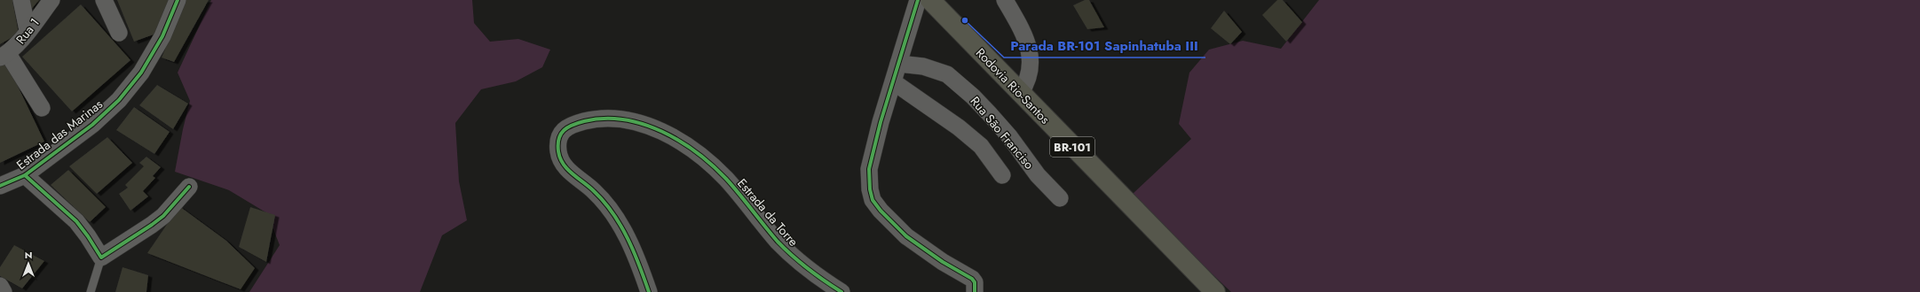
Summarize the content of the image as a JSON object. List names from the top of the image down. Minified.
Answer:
{"streets":{"highway":["Rodovia Rio-Santos","BR-101"],"street":["Rua 1","Rua São Franciso","Estrada das Marinas","Estrada da Torre"]},"places":["Parada BR-101 Sapinhatuba III"],"north":"top"}
